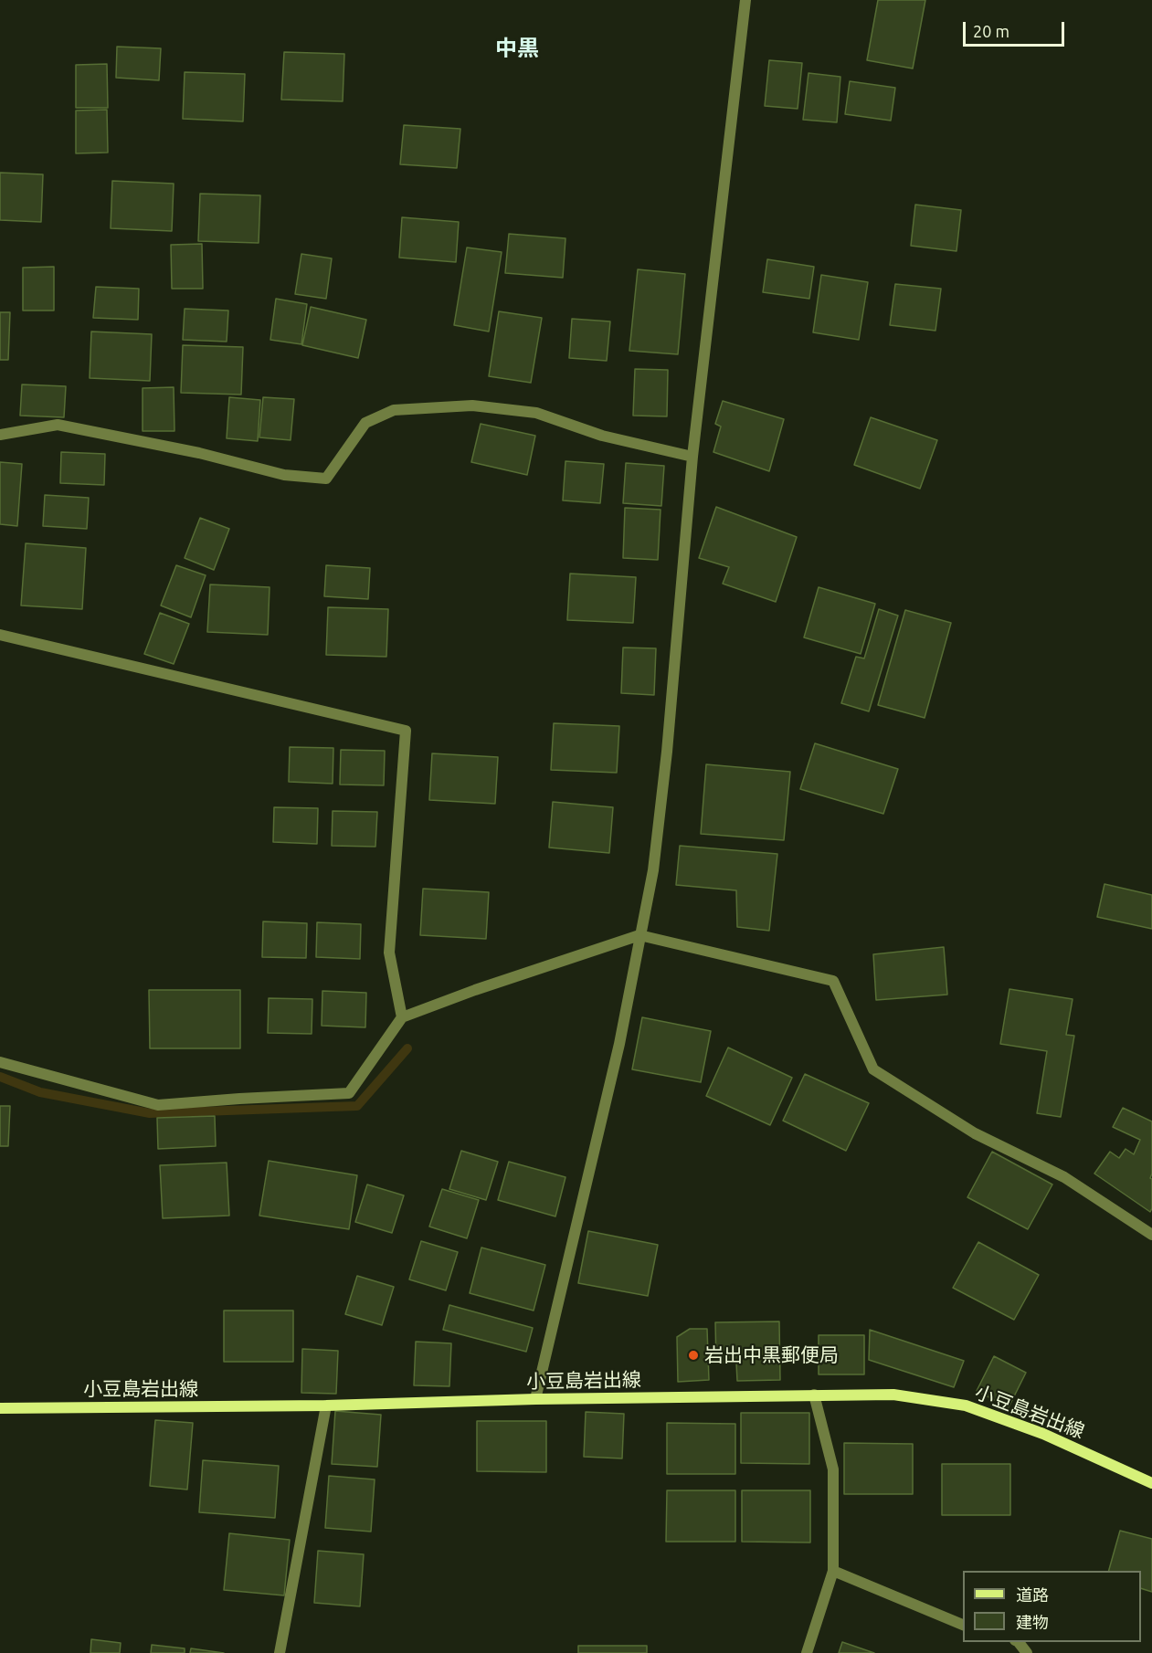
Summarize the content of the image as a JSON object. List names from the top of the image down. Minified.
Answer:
{"streets":{"main road":["小豆島岩出線"]},"districts":["中黒"],"places":["岩出中黒郵便局"],"legend":["道路","建物"],"scale_bar":"20 m"}
